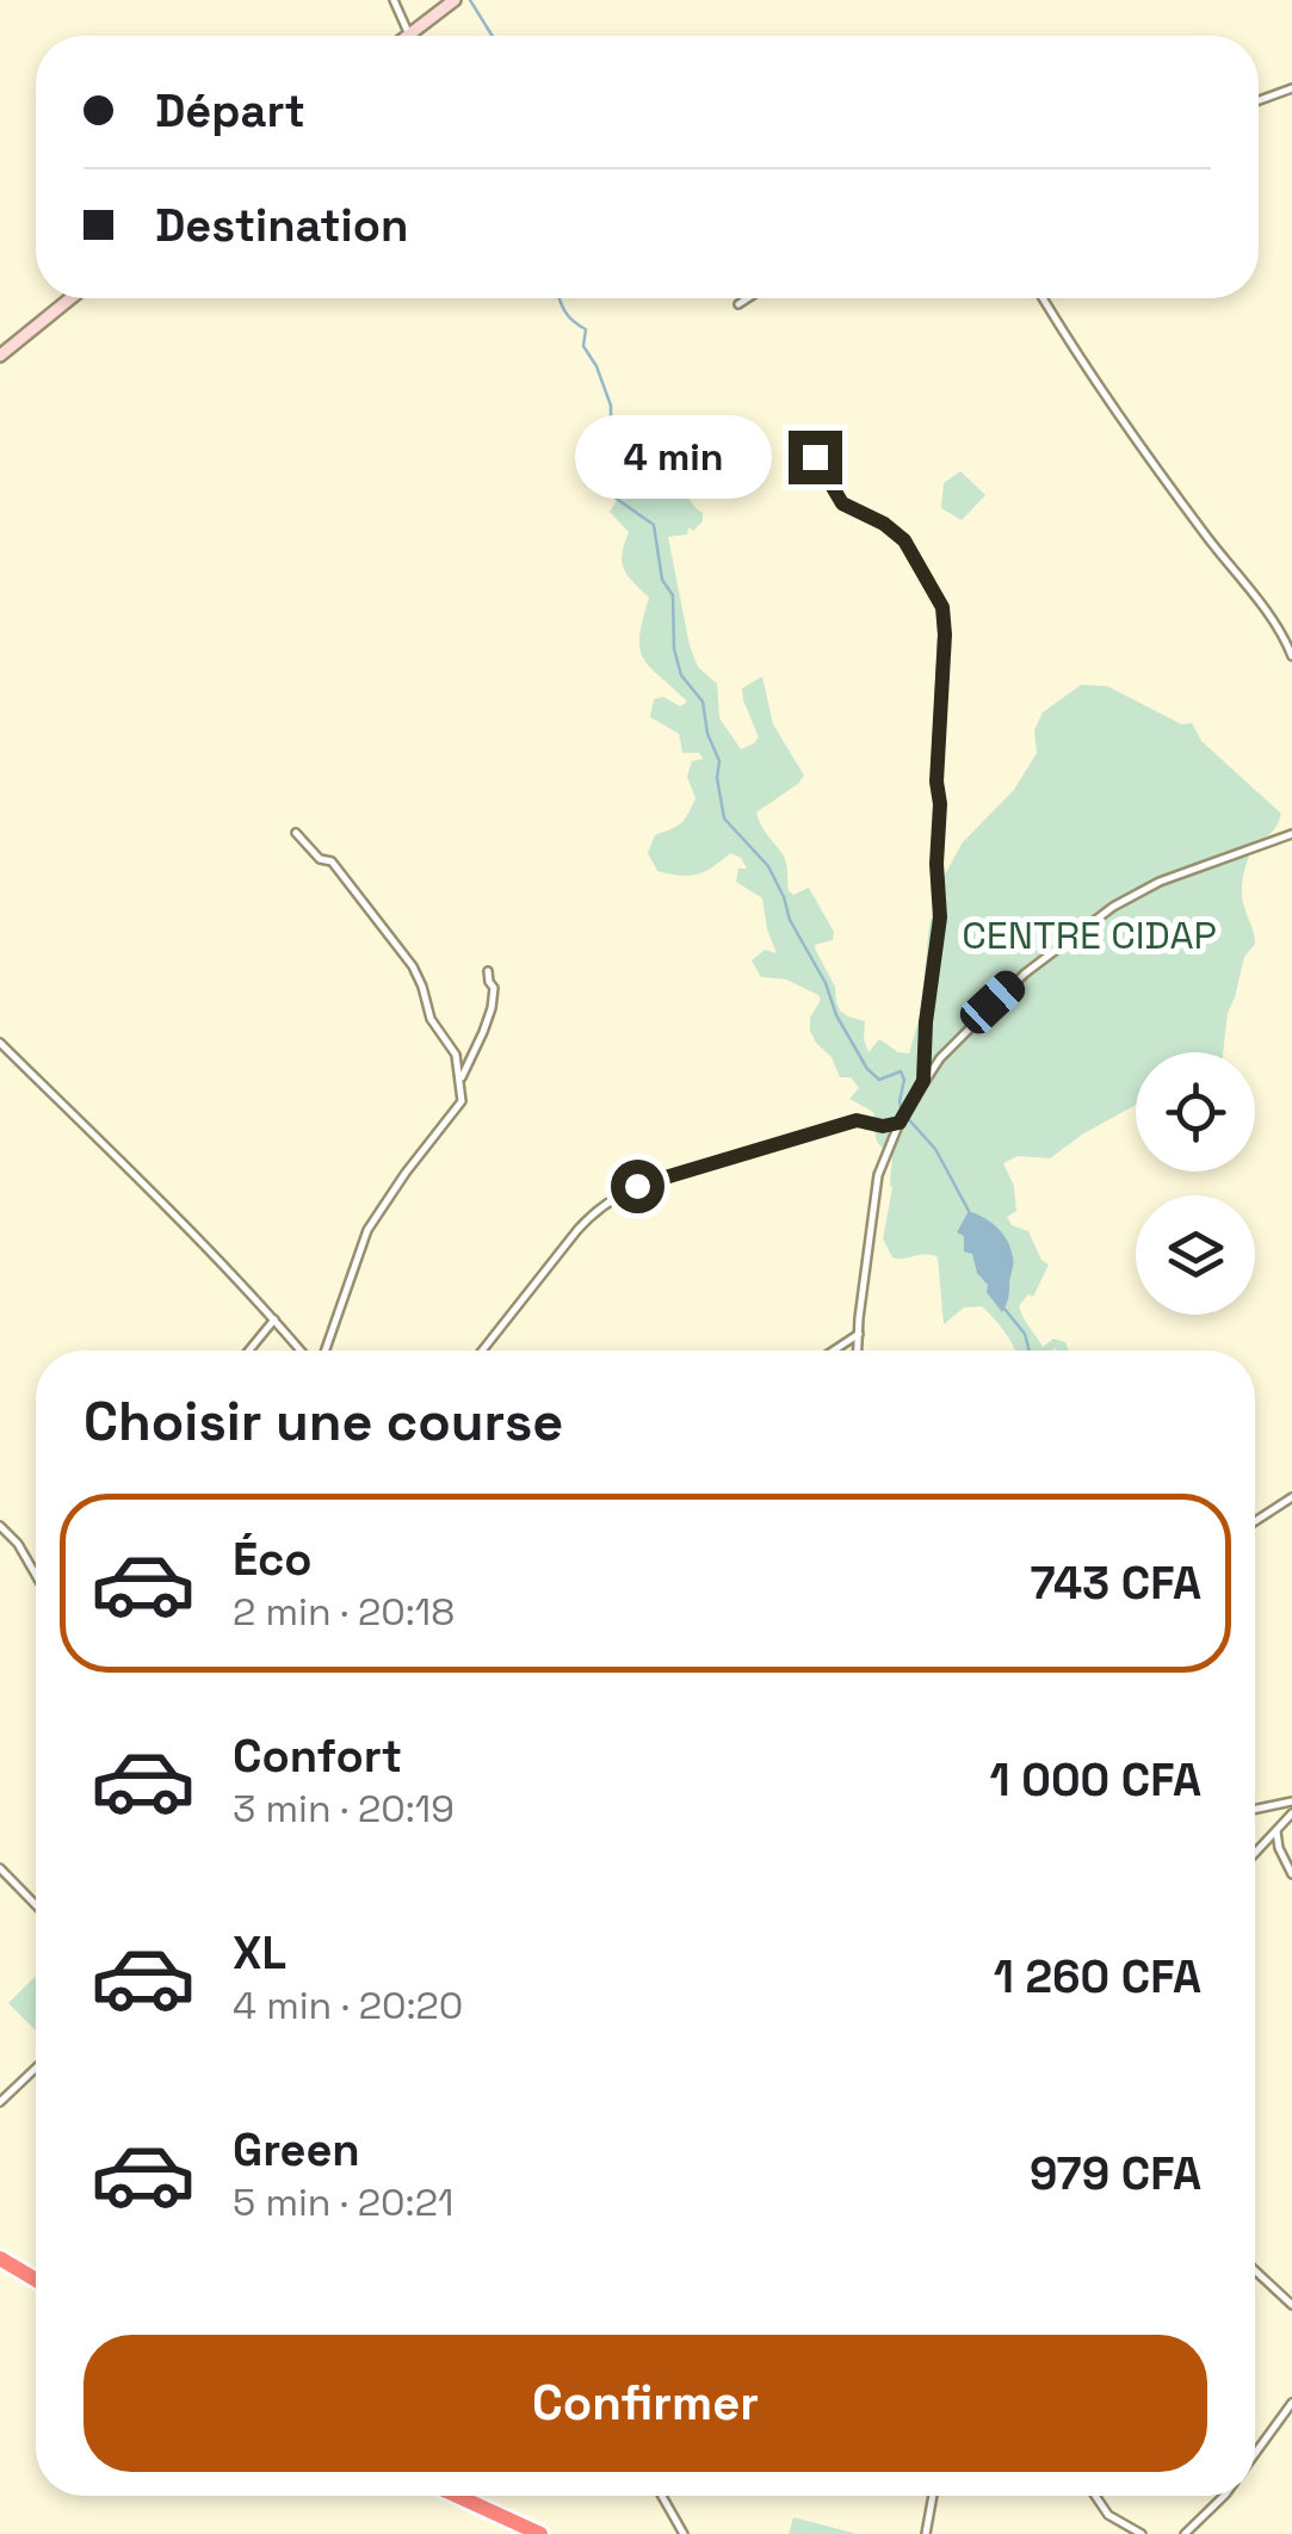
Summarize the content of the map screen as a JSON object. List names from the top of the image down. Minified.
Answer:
{"parks":["CENTRE CIDAP"],"page":{"banner":["Départ","Destination"],"bubble":"4 min","heading":"Choisir une course","list":[{"name":"Éco","note":"2 min · 20:18","value":"743 CFA"},{"name":"Confort","note":"3 min · 20:19","value":"1 000 CFA"},{"name":"XL","note":"4 min · 20:20","value":"1 260 CFA"},{"name":"Green","note":"5 min · 20:21","value":"979 CFA"}],"buttons":"Confirmer"}}
